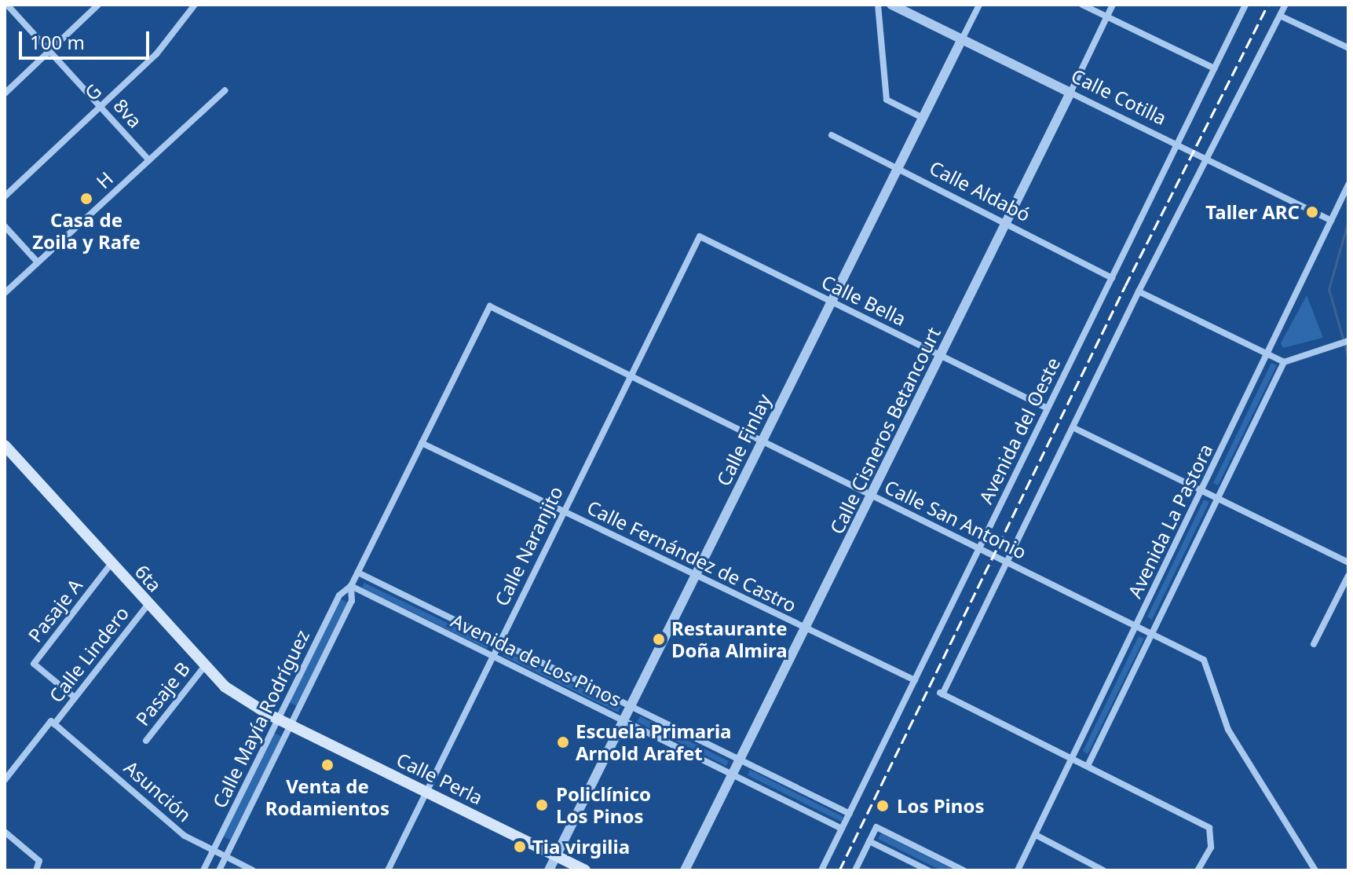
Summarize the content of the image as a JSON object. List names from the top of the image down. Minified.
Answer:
{"streets":{"main road":["6ta","Calle Perla"],"street":["G","Calle Cotilla","8va","H","Calle Aldabó","Calle Bella","Calle Cisneros Betancourt","Avenida del Oeste","Calle Finlay","Calle San Antonio","Avenida La Pastora","Calle Naranjito","Calle Fernández de Castro","Pasaje A","Calle Lindero","Avenida de Los Pinos","Pasaje B","Calle Mayía Rodríguez","Asunción"]},"crossings":[["G","8va"],["Calle Cotilla","Calle Cisneros Betancourt"],["Calle Cotilla","Avenida del Oeste"],["Calle Cotilla","Calle Finlay"],["Calle Cotilla","Avenida La Pastora"],["8va","H"],["Calle Aldabó","Calle Cisneros Betancourt"],["Calle Aldabó","Avenida del Oeste"],["Calle Aldabó","Calle Finlay"],["Calle Bella","Calle Cisneros Betancourt"],["Calle Bella","Avenida del Oeste"],["Calle Bella","Calle Finlay"],["Calle Bella","Calle Naranjito"],["Calle Cisneros Betancourt","Calle San Antonio"],["Calle Cisneros Betancourt","Calle Fernández de Castro"],["Calle Cisneros Betancourt","Avenida de Los Pinos"],["Avenida del Oeste","Calle San Antonio"],["Avenida del Oeste","Calle Fernández de Castro"],["Avenida del Oeste","Avenida de Los Pinos"],["Calle Finlay","Calle San Antonio"],["Calle Finlay","Calle Fernández de Castro"],["Calle Finlay","Avenida de Los Pinos"],["Calle Finlay","Calle Perla"],["Calle San Antonio","Avenida La Pastora"],["Calle San Antonio","Calle Naranjito"],["Calle San Antonio","Calle Mayía Rodríguez"],["Calle Naranjito","Calle Fernández de Castro"],["Calle Naranjito","Avenida de Los Pinos"],["Calle Naranjito","Calle Perla"],["Calle Fernández de Castro","Calle Mayía Rodríguez"],["6ta","Pasaje A"],["6ta","Calle Lindero"],["6ta","Pasaje B"],["6ta","Calle Mayía Rodríguez"],["6ta","Calle Perla"],["Pasaje A","Calle Lindero"],["Calle Lindero","Asunción"],["Avenida de Los Pinos","Calle Mayía Rodríguez"],["Calle Mayía Rodríguez","Calle Perla"],["Calle Mayía Rodríguez","Asunción"]],"places":["Casa de Zoila y Rafe","Taller ARC","Restaurante Doña Almira","Escuela Primaria Arnold Arafet","Venta de Rodamientos","Policlínico Los Pinos","Los Pinos","Tia virgilia"],"scale_bar":"100 m"}
